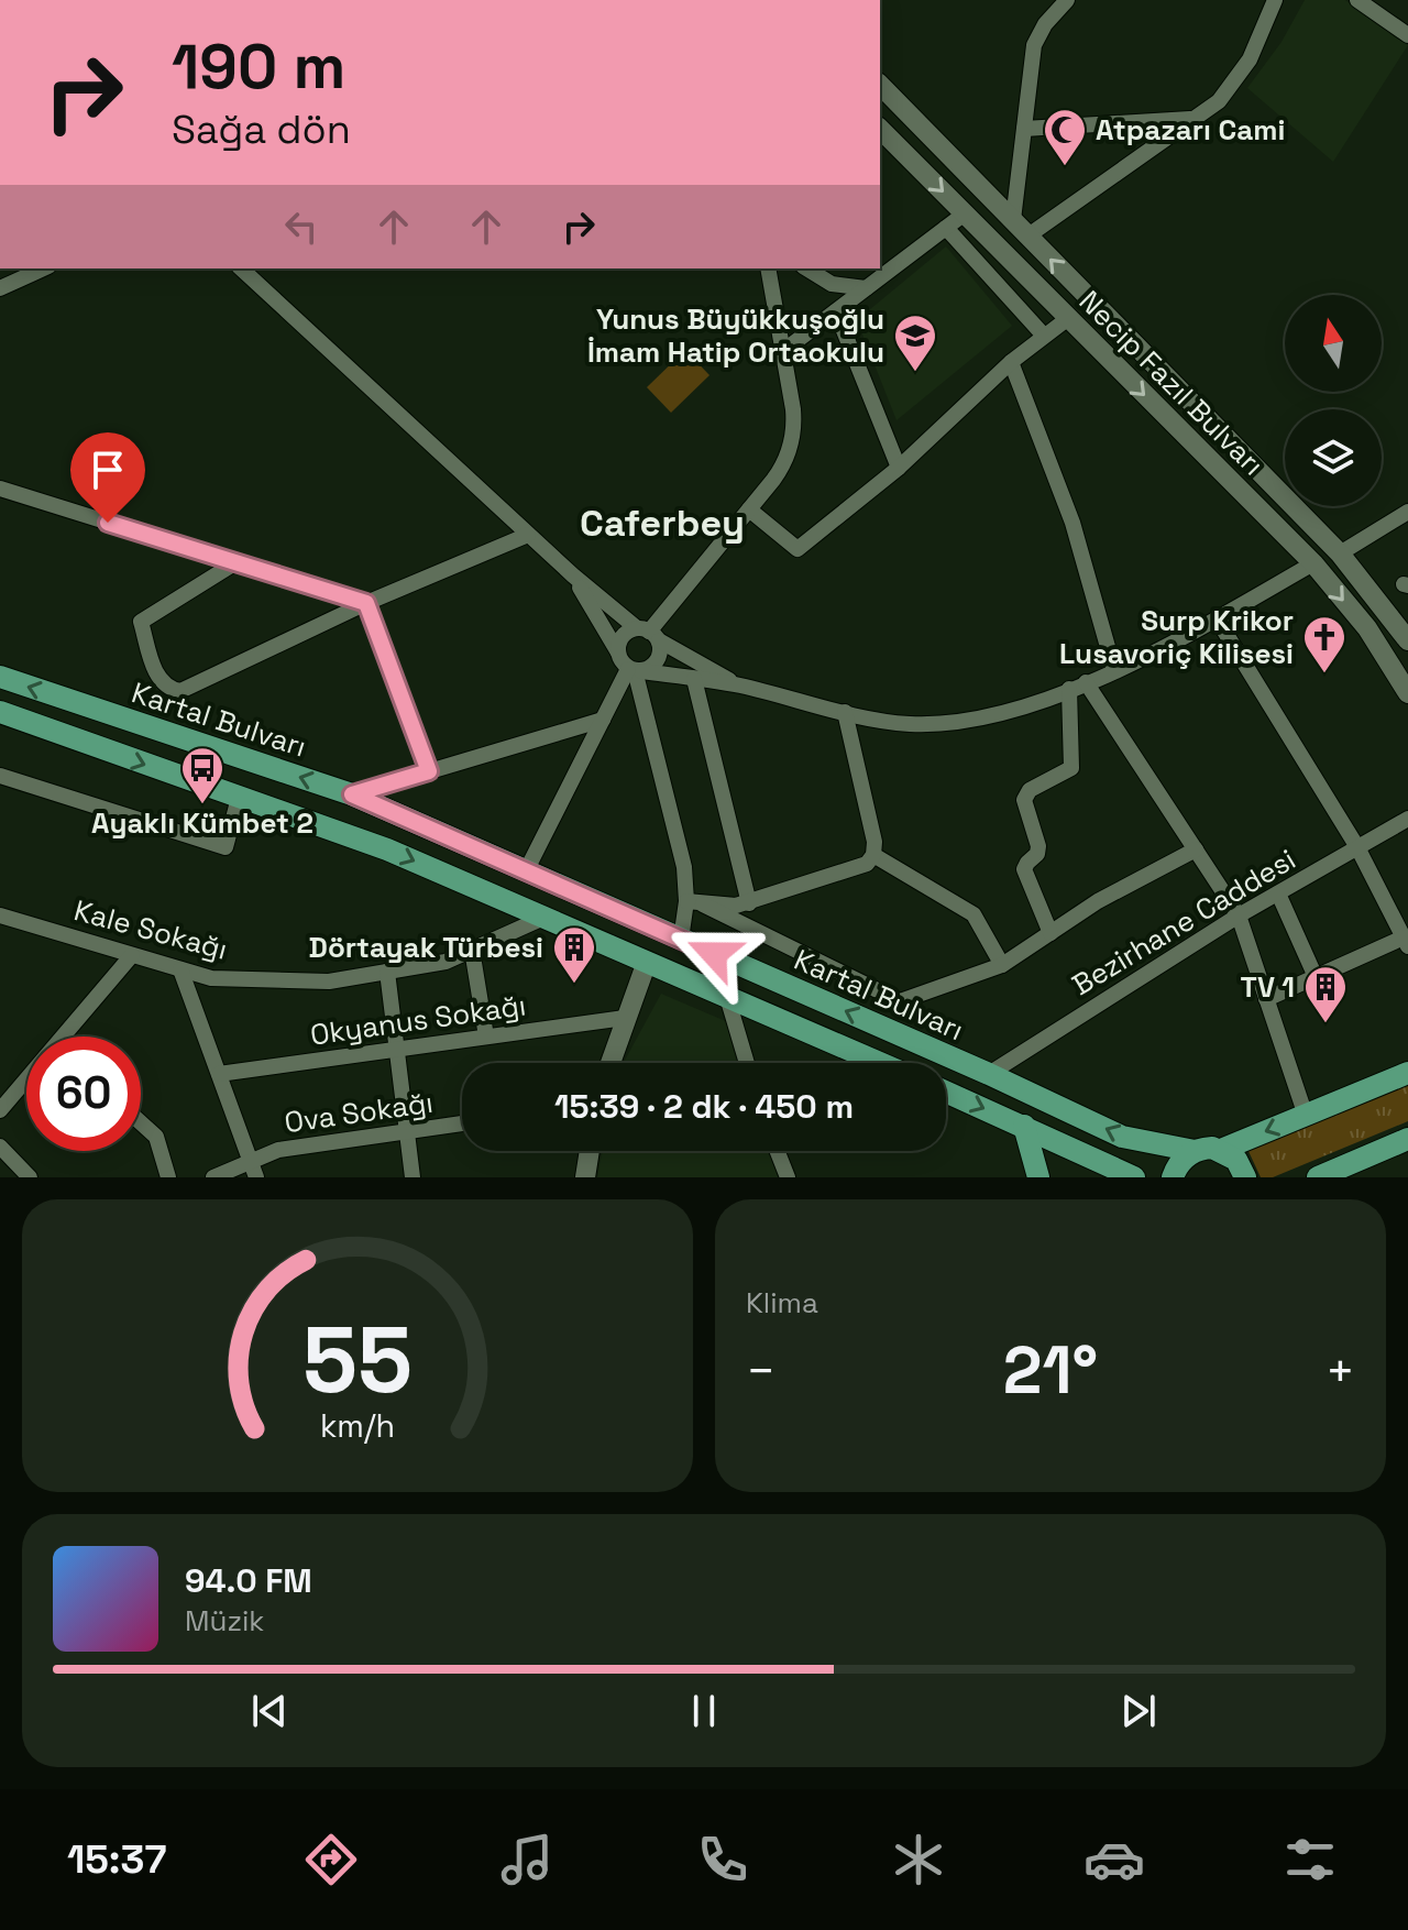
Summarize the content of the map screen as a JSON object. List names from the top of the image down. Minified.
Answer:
{"streets":{"main road":["Kartal Bulvarı"],"street":["Necip Fazıl Bulvarı","Bezirhane Caddesi","Kale Sokağı","Okyanus Sokağı","Ova Sokağı"]},"crossings":[["Kartal Bulvarı","Bezirhane Caddesi"]],"districts":["Caferbey"],"places":{"mosque":["Atpazarı Cami"],"school or university":["Yunus Büyükkuşoğlu İmam Hatip Ortaokulu"],"church":["Surp Krikor Lusavoriç Kilisesi"],"bus stop":["Ayaklı Kümbet 2"],"building":["Dörtayak Türbesi","TV 1"]},"north":"top","page":{"turn":["190 m","Sağa dön"],"limit":"60","trip":"15:39 · 2 dk · 450 m","tile":"Klima","heat":["−","21°","+"],"song":["94.0 FM","Müzik"],"tabs":"15:37","gauge":["55","km/h"]}}
